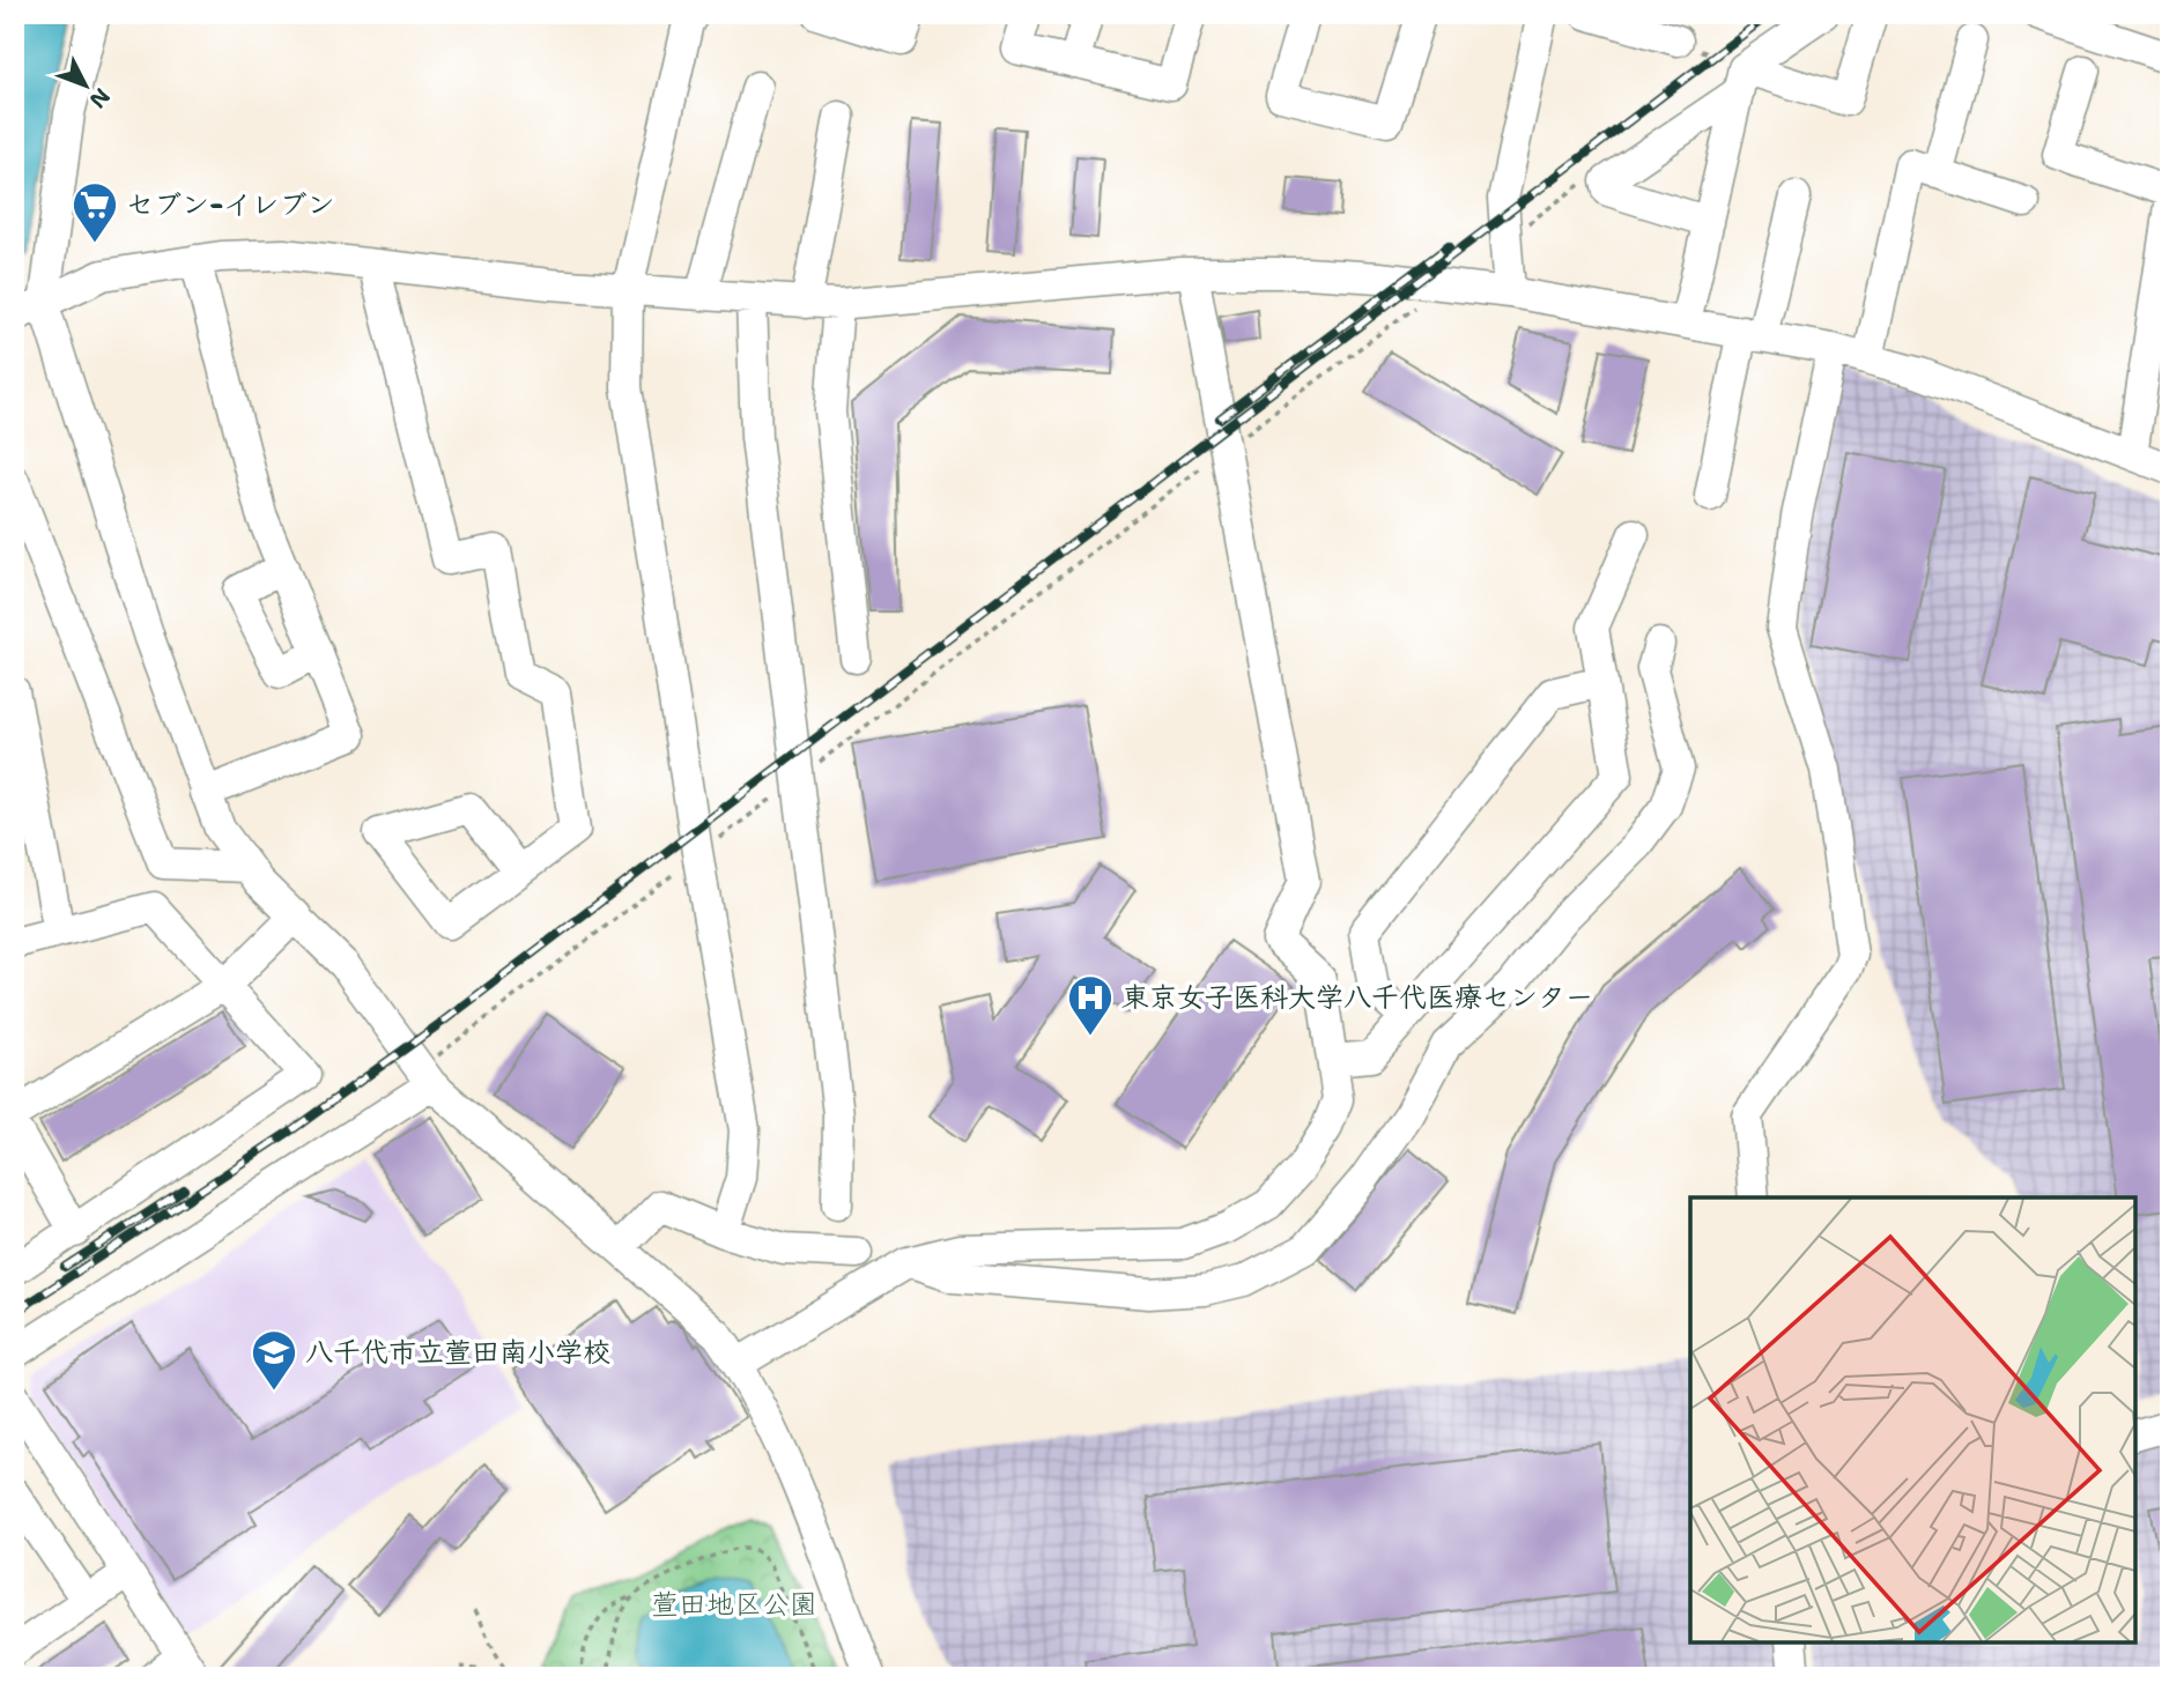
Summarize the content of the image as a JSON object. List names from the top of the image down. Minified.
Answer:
{"parks":["萱田地区公園"],"places":{"supermarket":["セブン-イレブン"],"hospital":["東京女子医科大学八千代医療センター"],"school or university":["八千代市立萱田南小学校"]},"north":"bottom right"}
